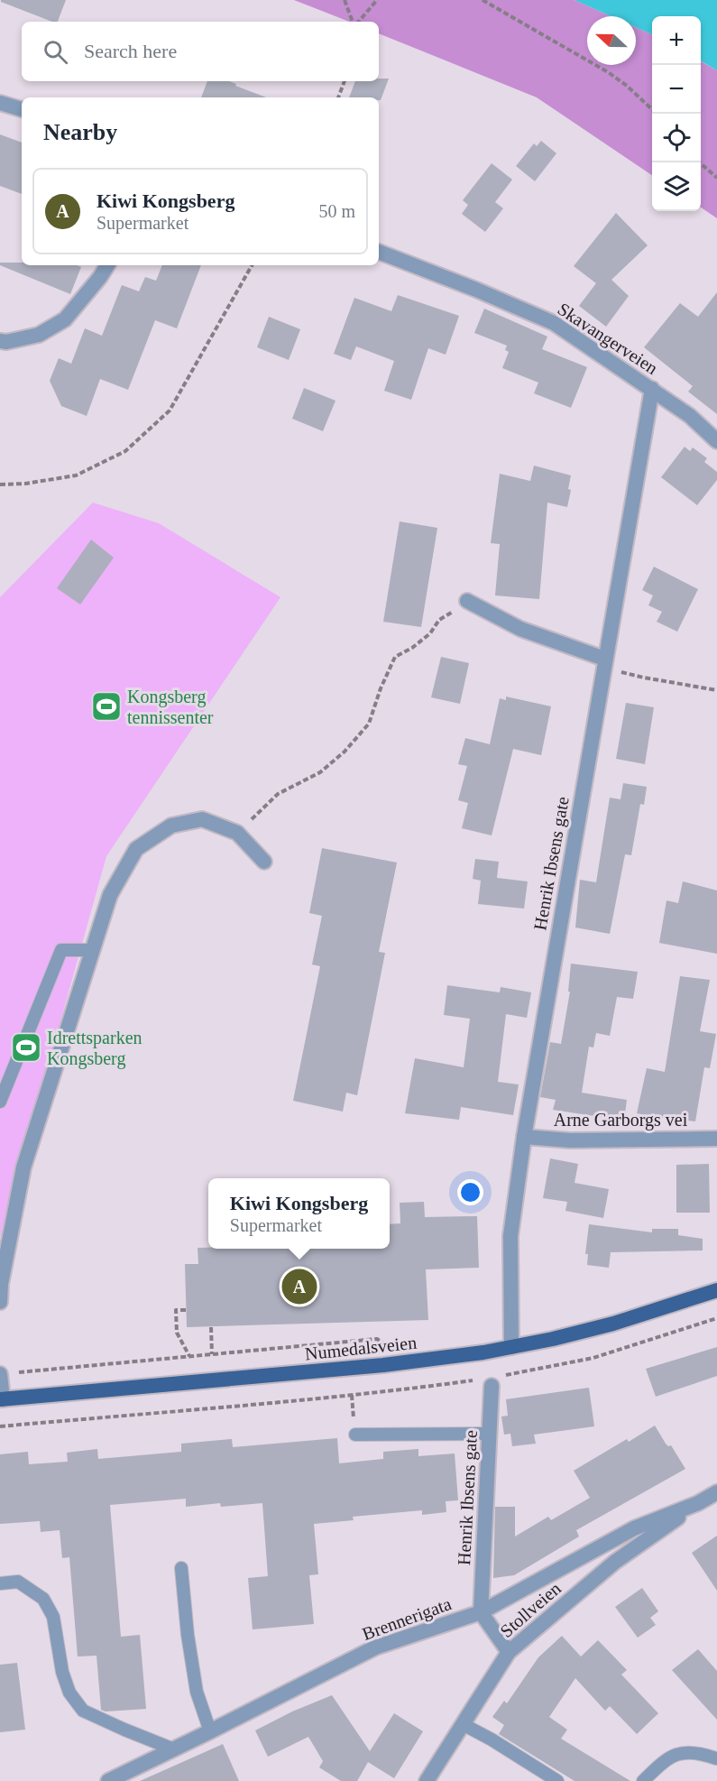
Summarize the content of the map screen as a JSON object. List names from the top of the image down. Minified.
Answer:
{"streets":{"main road":["Numedalsveien"],"street":["Skavangerveien","Henrik Ibsens gate","Arne Garborgs vei","Stollveien","Brennerigata"]},"crossings":[["Skavangerveien","Henrik Ibsens gate"],["Henrik Ibsens gate","Arne Garborgs vei"],["Henrik Ibsens gate","Numedalsveien"],["Henrik Ibsens gate","Brennerigata"],["Stollveien","Brennerigata"]],"places":{"sports":["Kongsberg tennissenter","Idrettsparken Kongsberg"]},"north":"left","page":{"map_buttons":["+","−"],"search":"Search here","heading":"Nearby","list":[{"mark":"A","name":"Kiwi Kongsberg","note":"Supermarket","value":"50 m"}],"popup":["Kiwi Kongsberg","Supermarket"],"pins":"A"}}
